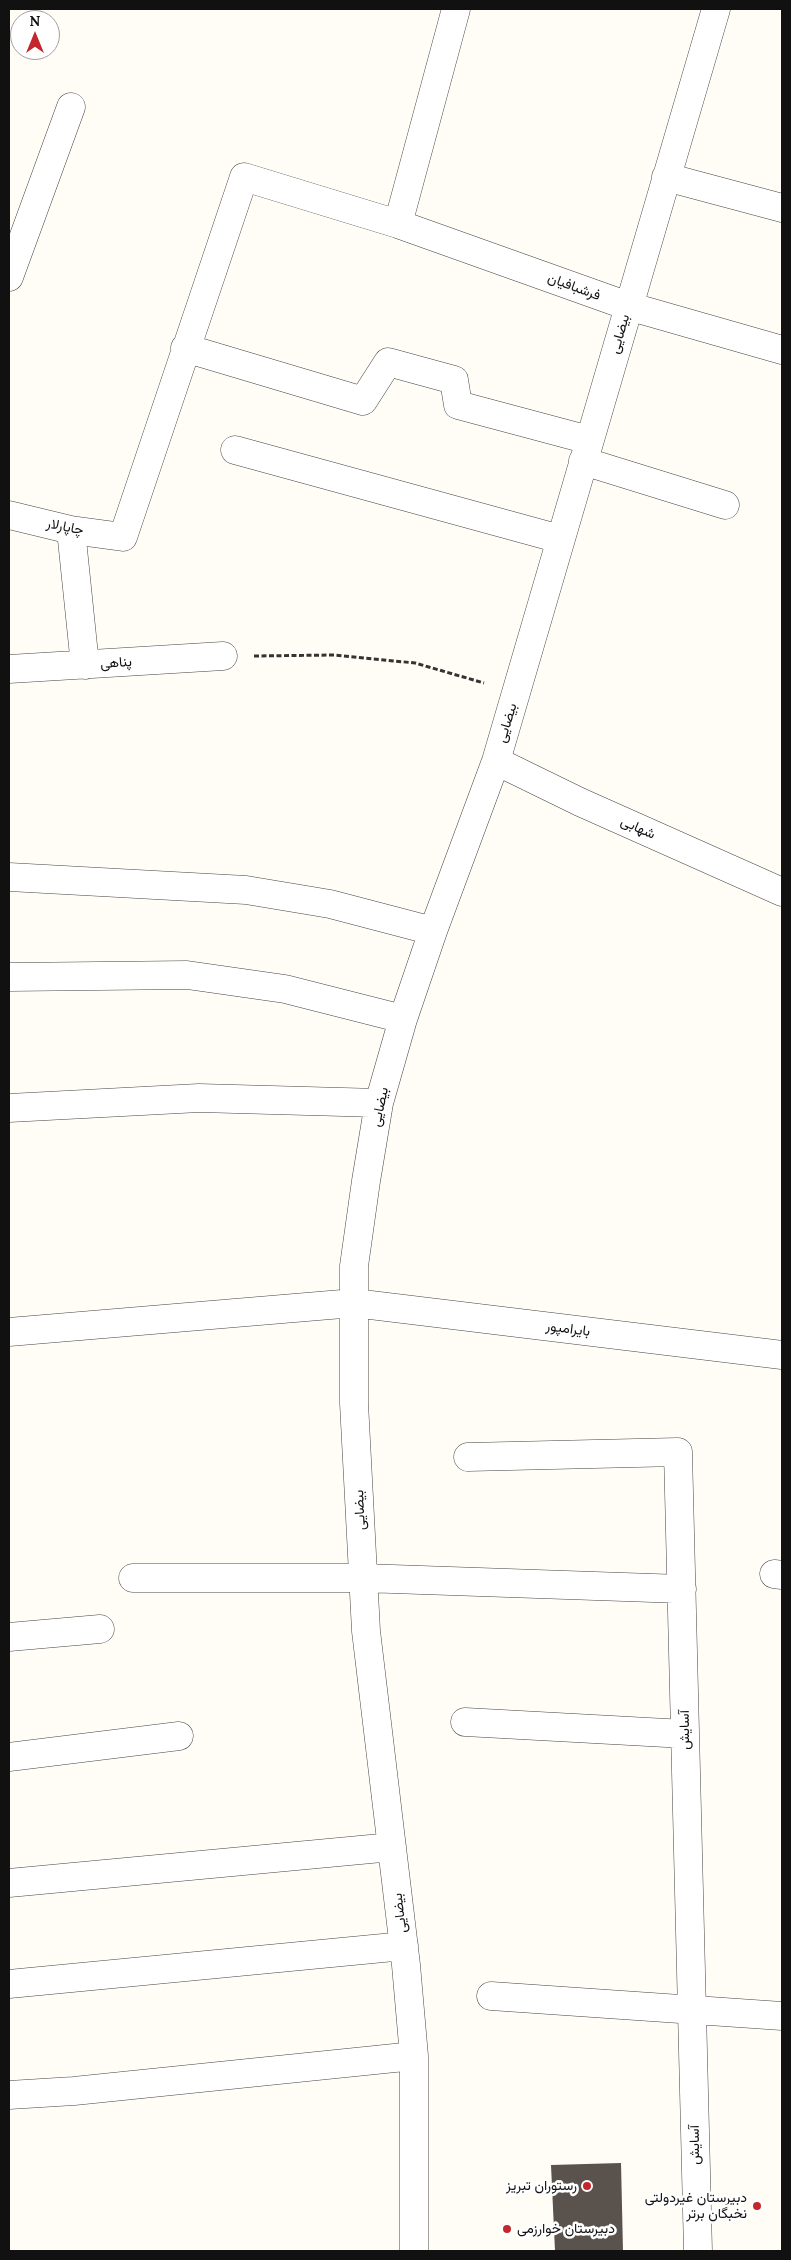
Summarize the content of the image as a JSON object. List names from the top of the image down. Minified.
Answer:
{"streets":{"street":["فرشبافیان","بیضایی","چاپارلار","پناهی","شهابی","بایرامپور","آسایش"]},"crossings":[["فرشبافیان","بیضایی"],["فرشبافیان","چاپارلار"],["بیضایی","شهابی"],["بیضایی","بایرامپور"]],"places":["رستوران تبریز","دبیرستان غیردولتی نخبگان برتر","دبیرستان خوارزمی"],"north":"top"}
